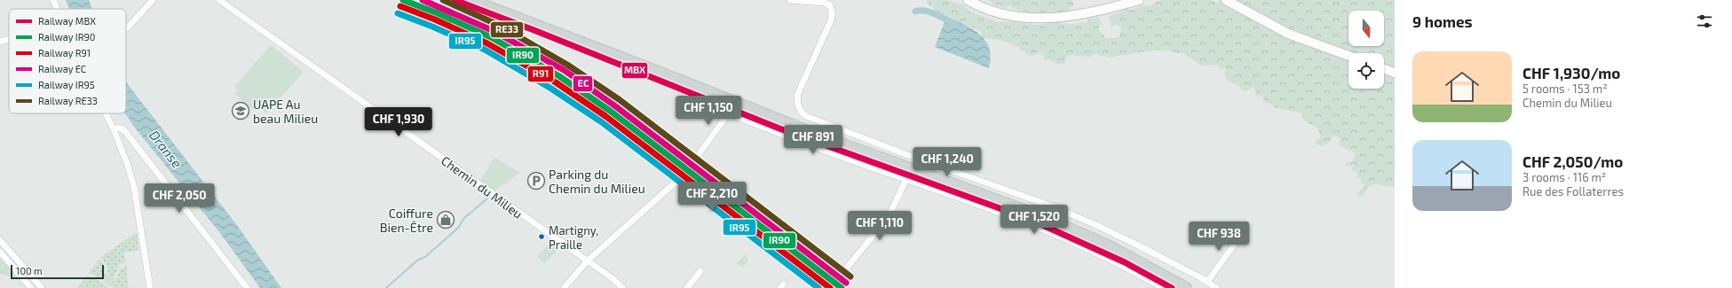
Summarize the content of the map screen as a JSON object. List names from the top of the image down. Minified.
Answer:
{"streets":{"street":["Chemin du Milieu"]},"water":["Dranse"],"places":{"school or university":["UAPE Au beau Milieu"],"parking":["Parking du Chemin du Milieu"],"shop":["Coiffure Bien-Être"],"other":["Martigny, Praille"]},"lines":["rail line MBX","rail line IR90","rail line EC","rail line RE33","rail line R91","rail line IR95"],"legend":["Railway MBX","Railway IR90","Railway R91","Railway EC","Railway IR95","Railway RE33"],"scale_bar":"100 m","north":"bottom","page":{"heading":"9 homes","list":[{"name":"CHF 1,930/mo","note":"5 rooms · 153 m² · Chemin du Milieu"},{"name":"CHF 2,050/mo","note":"3 rooms · 116 m² · Rue des Follaterres"}],"price":["CHF 1,150","CHF 1,930","CHF 891","CHF 1,240","CHF 2,210","CHF 2,050","CHF 1,520","CHF 1,110","CHF 938"],"scale":"100 m"}}
